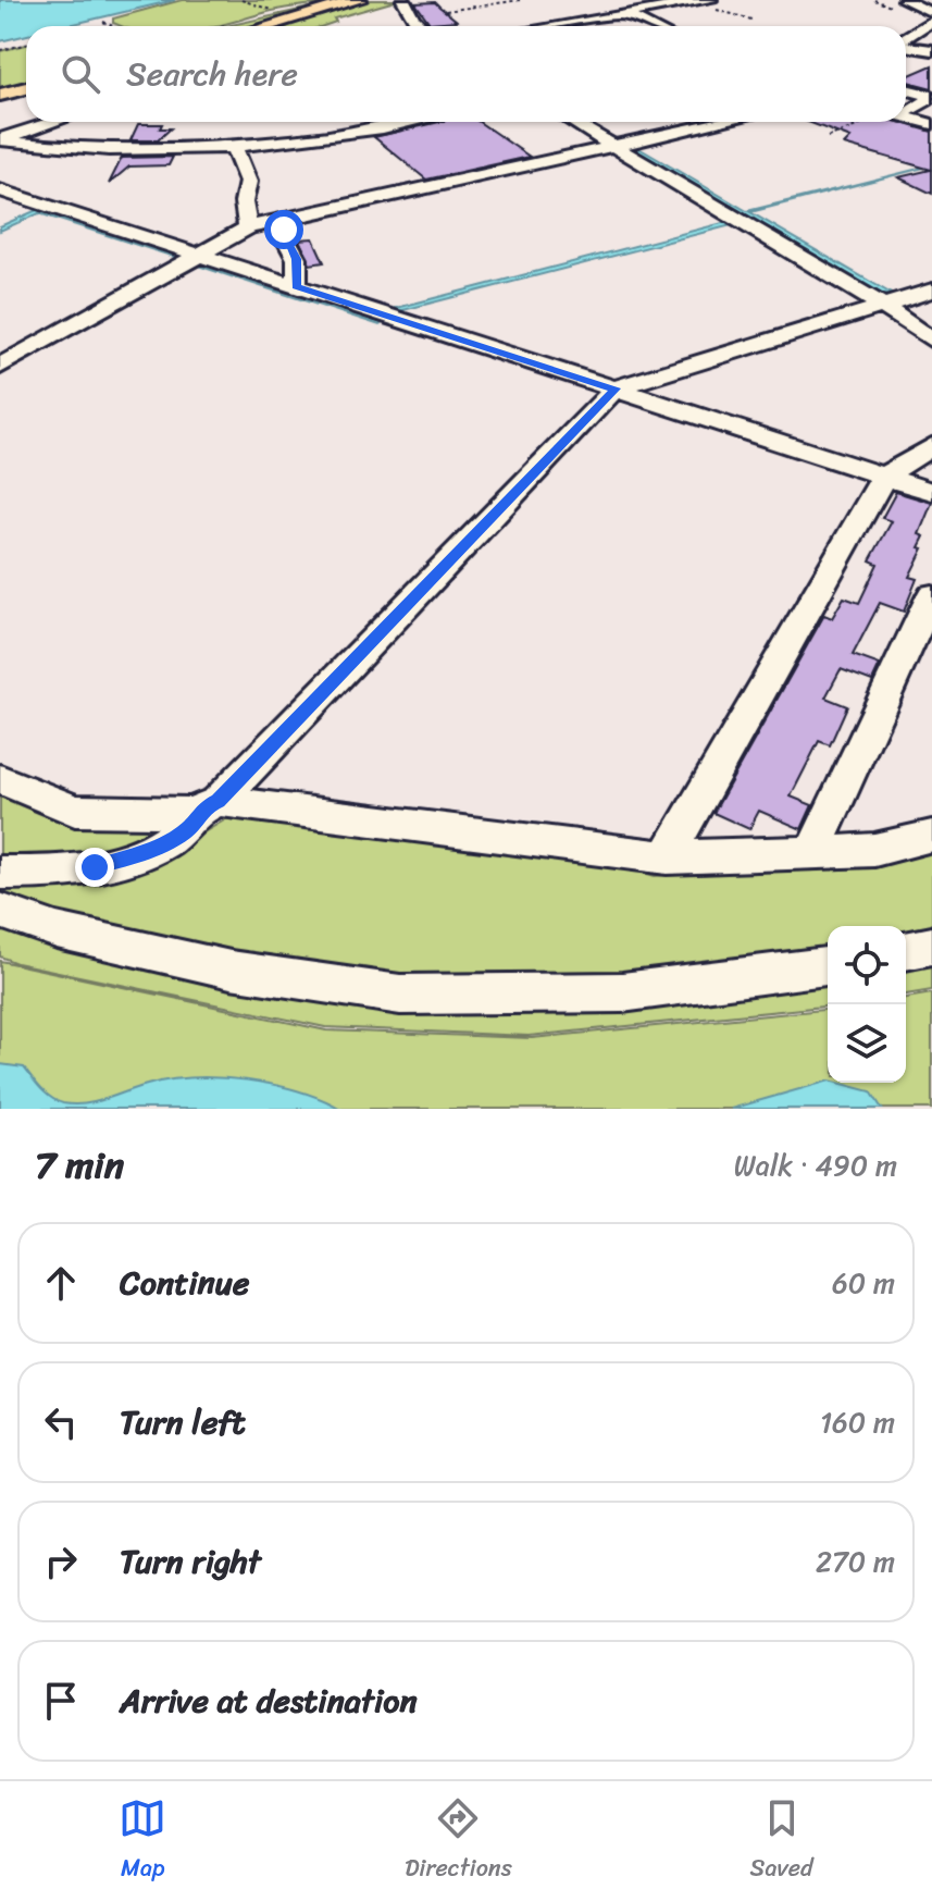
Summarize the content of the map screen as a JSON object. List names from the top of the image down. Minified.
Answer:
{"page":{"search":"Search here","heading":["7 min","Walk · 490 m"],"list":[["Continue","60 m"],["Turn left","160 m"],["Turn right","270 m"],"Arrive at destination"],"nav":["Map","Directions","Saved"]}}
